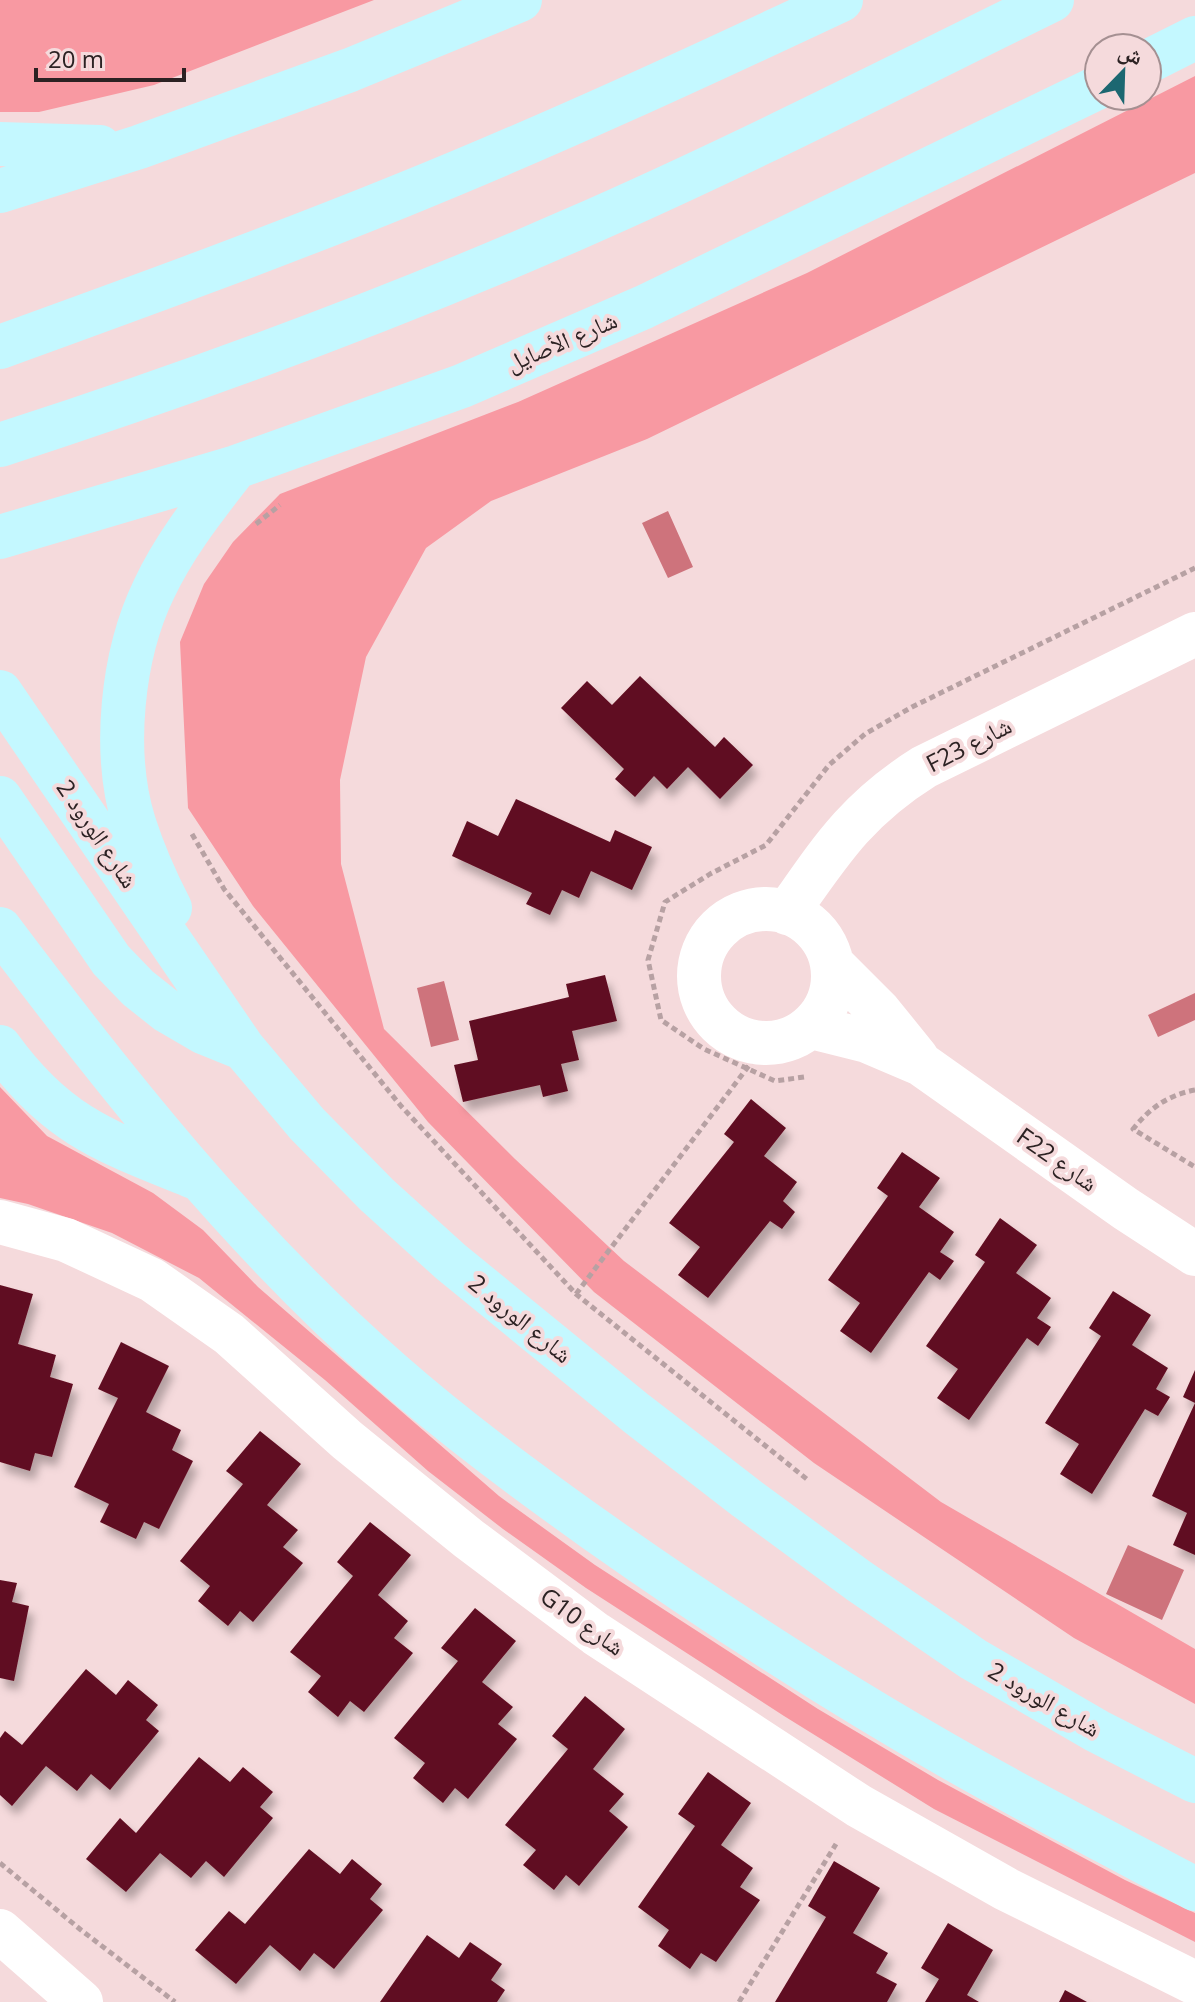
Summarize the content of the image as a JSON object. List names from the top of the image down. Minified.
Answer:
{"streets":{"main road":["شارع الأصايل","شارع الورود 2"],"street":["F23 شارع","F22 شارع","G10 شارع"]},"crossings":[["F23 شارع","F22 شارع"]],"scale_bar":"20 m","north":"top right"}
